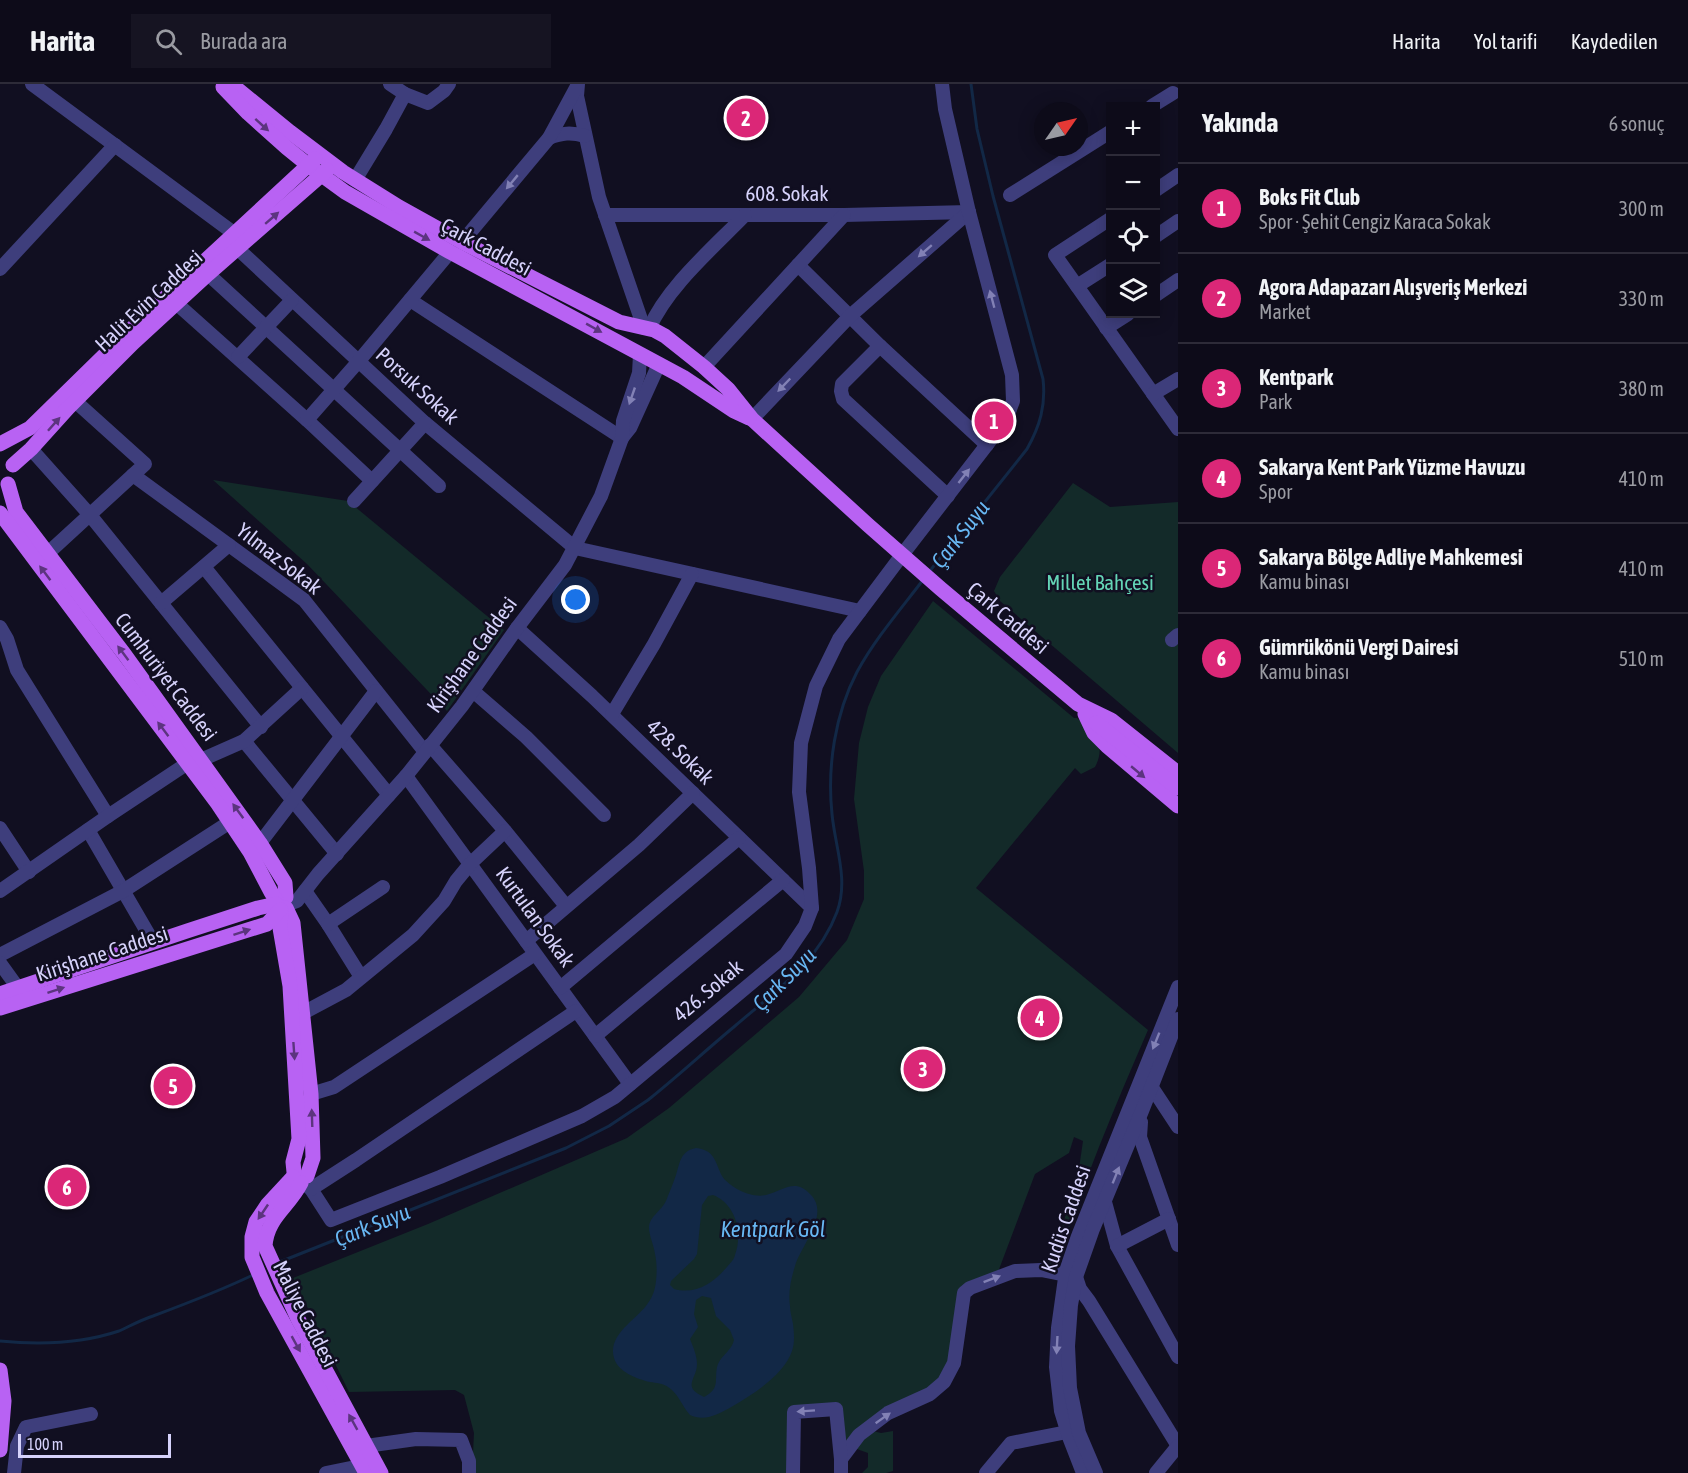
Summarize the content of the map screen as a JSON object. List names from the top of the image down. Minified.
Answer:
{"streets":{"main road":["Çark Caddesi","Halit Evin Caddesi","Kirişhane Caddesi","Cumhuriyet Caddesi","Maliye Caddesi"],"street":["608. Sokak","Porsuk Sokak","Yılmaz Sokak","428. Sokak","Kurtulan Sokak","426. Sokak","Kudüs Caddesi"]},"crossings":[["Çark Caddesi","Halit Evin Caddesi"],["Çark Caddesi","Kirişhane Caddesi"],["Halit Evin Caddesi","Porsuk Sokak"],["Porsuk Sokak","Kirişhane Caddesi"],["Yılmaz Sokak","Kirişhane Caddesi"],["Kirişhane Caddesi","Cumhuriyet Caddesi"],["Kirişhane Caddesi","428. Sokak"],["Kirişhane Caddesi","Kurtulan Sokak"],["Kirişhane Caddesi","Maliye Caddesi"],["Cumhuriyet Caddesi","Maliye Caddesi"],["428. Sokak","426. Sokak"],["Kurtulan Sokak","426. Sokak"],["426. Sokak","Maliye Caddesi"]],"one_way":["Cumhuriyet Caddesi"],"water":["Çark Suyu","Kentpark Göl"],"parks":["Millet Bahçesi"],"scale_bar":"100 m","north":"top right","page":{"header":"Harita","search":"Burada ara","nav":["Harita","Yol tarifi","Kaydedilen"],"heading":["Yakında","6 sonuç"],"pins":["2","1","4","3","5","6"],"map_buttons":["+","−"],"list":[{"mark":"1","name":"Boks Fit Club","note":"Spor · Şehit Cengiz Karaca Sokak","value":"300 m"},{"mark":"2","name":"Agora Adapazarı Alışveriş Merkezi","note":"Market","value":"330 m"},{"mark":"3","name":"Kentpark","note":"Park","value":"380 m"},{"mark":"4","name":"Sakarya Kent Park Yüzme Havuzu","note":"Spor","value":"410 m"},{"mark":"5","name":"Sakarya Bölge Adliye Mahkemesi","note":"Kamu binası","value":"410 m"},{"mark":"6","name":"Gümrükönü Vergi Dairesi","note":"Kamu binası","value":"510 m"}],"scale":"100 m"}}
